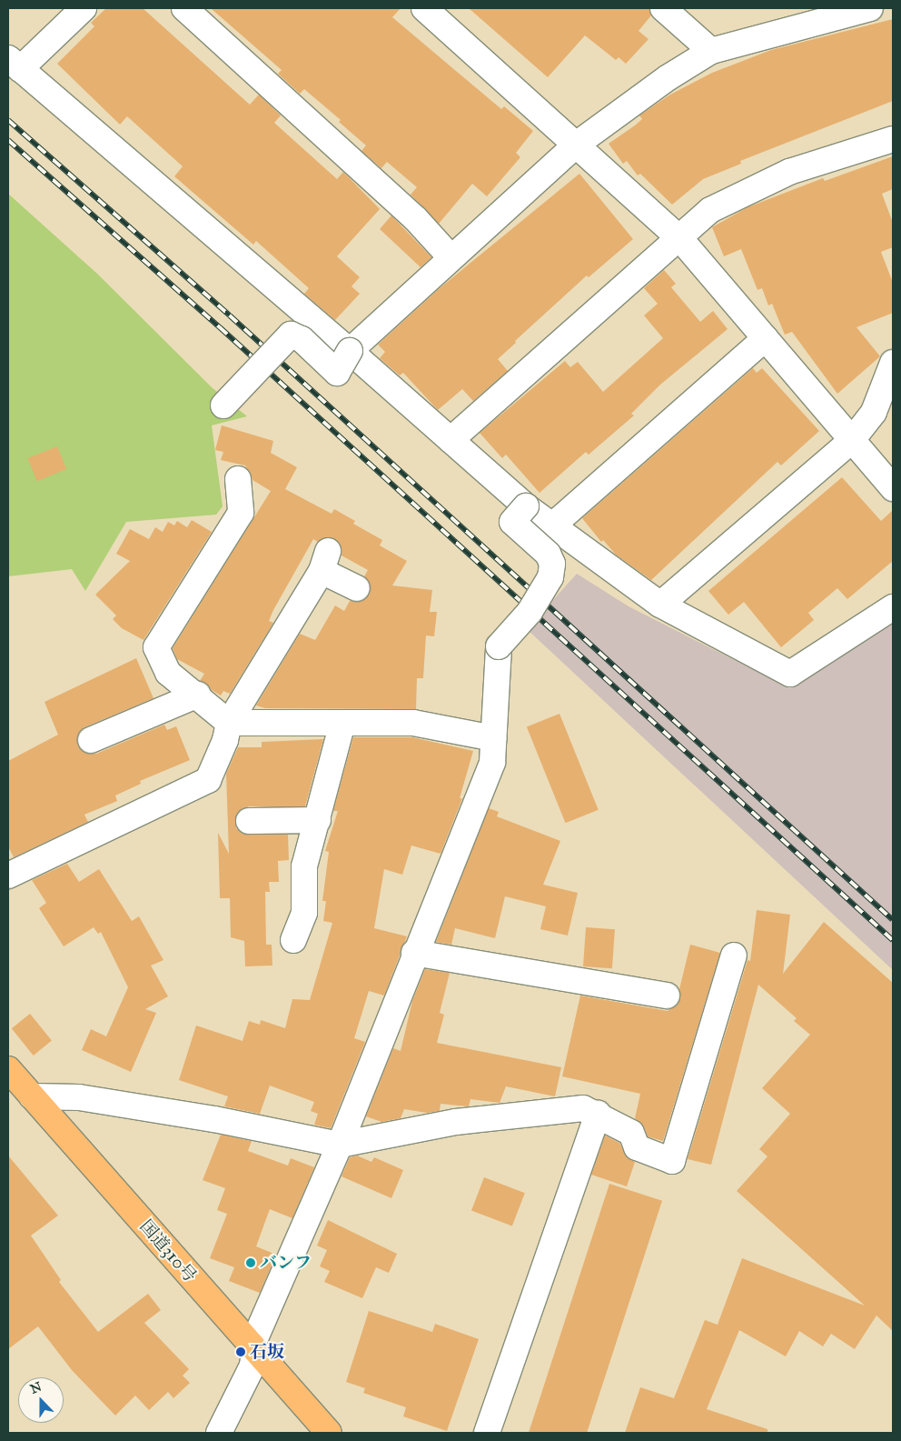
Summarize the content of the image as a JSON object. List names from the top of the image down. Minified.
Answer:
{"streets":{"highway":["国道310号"]},"places":["バンフ","石坂"],"north":"top"}
